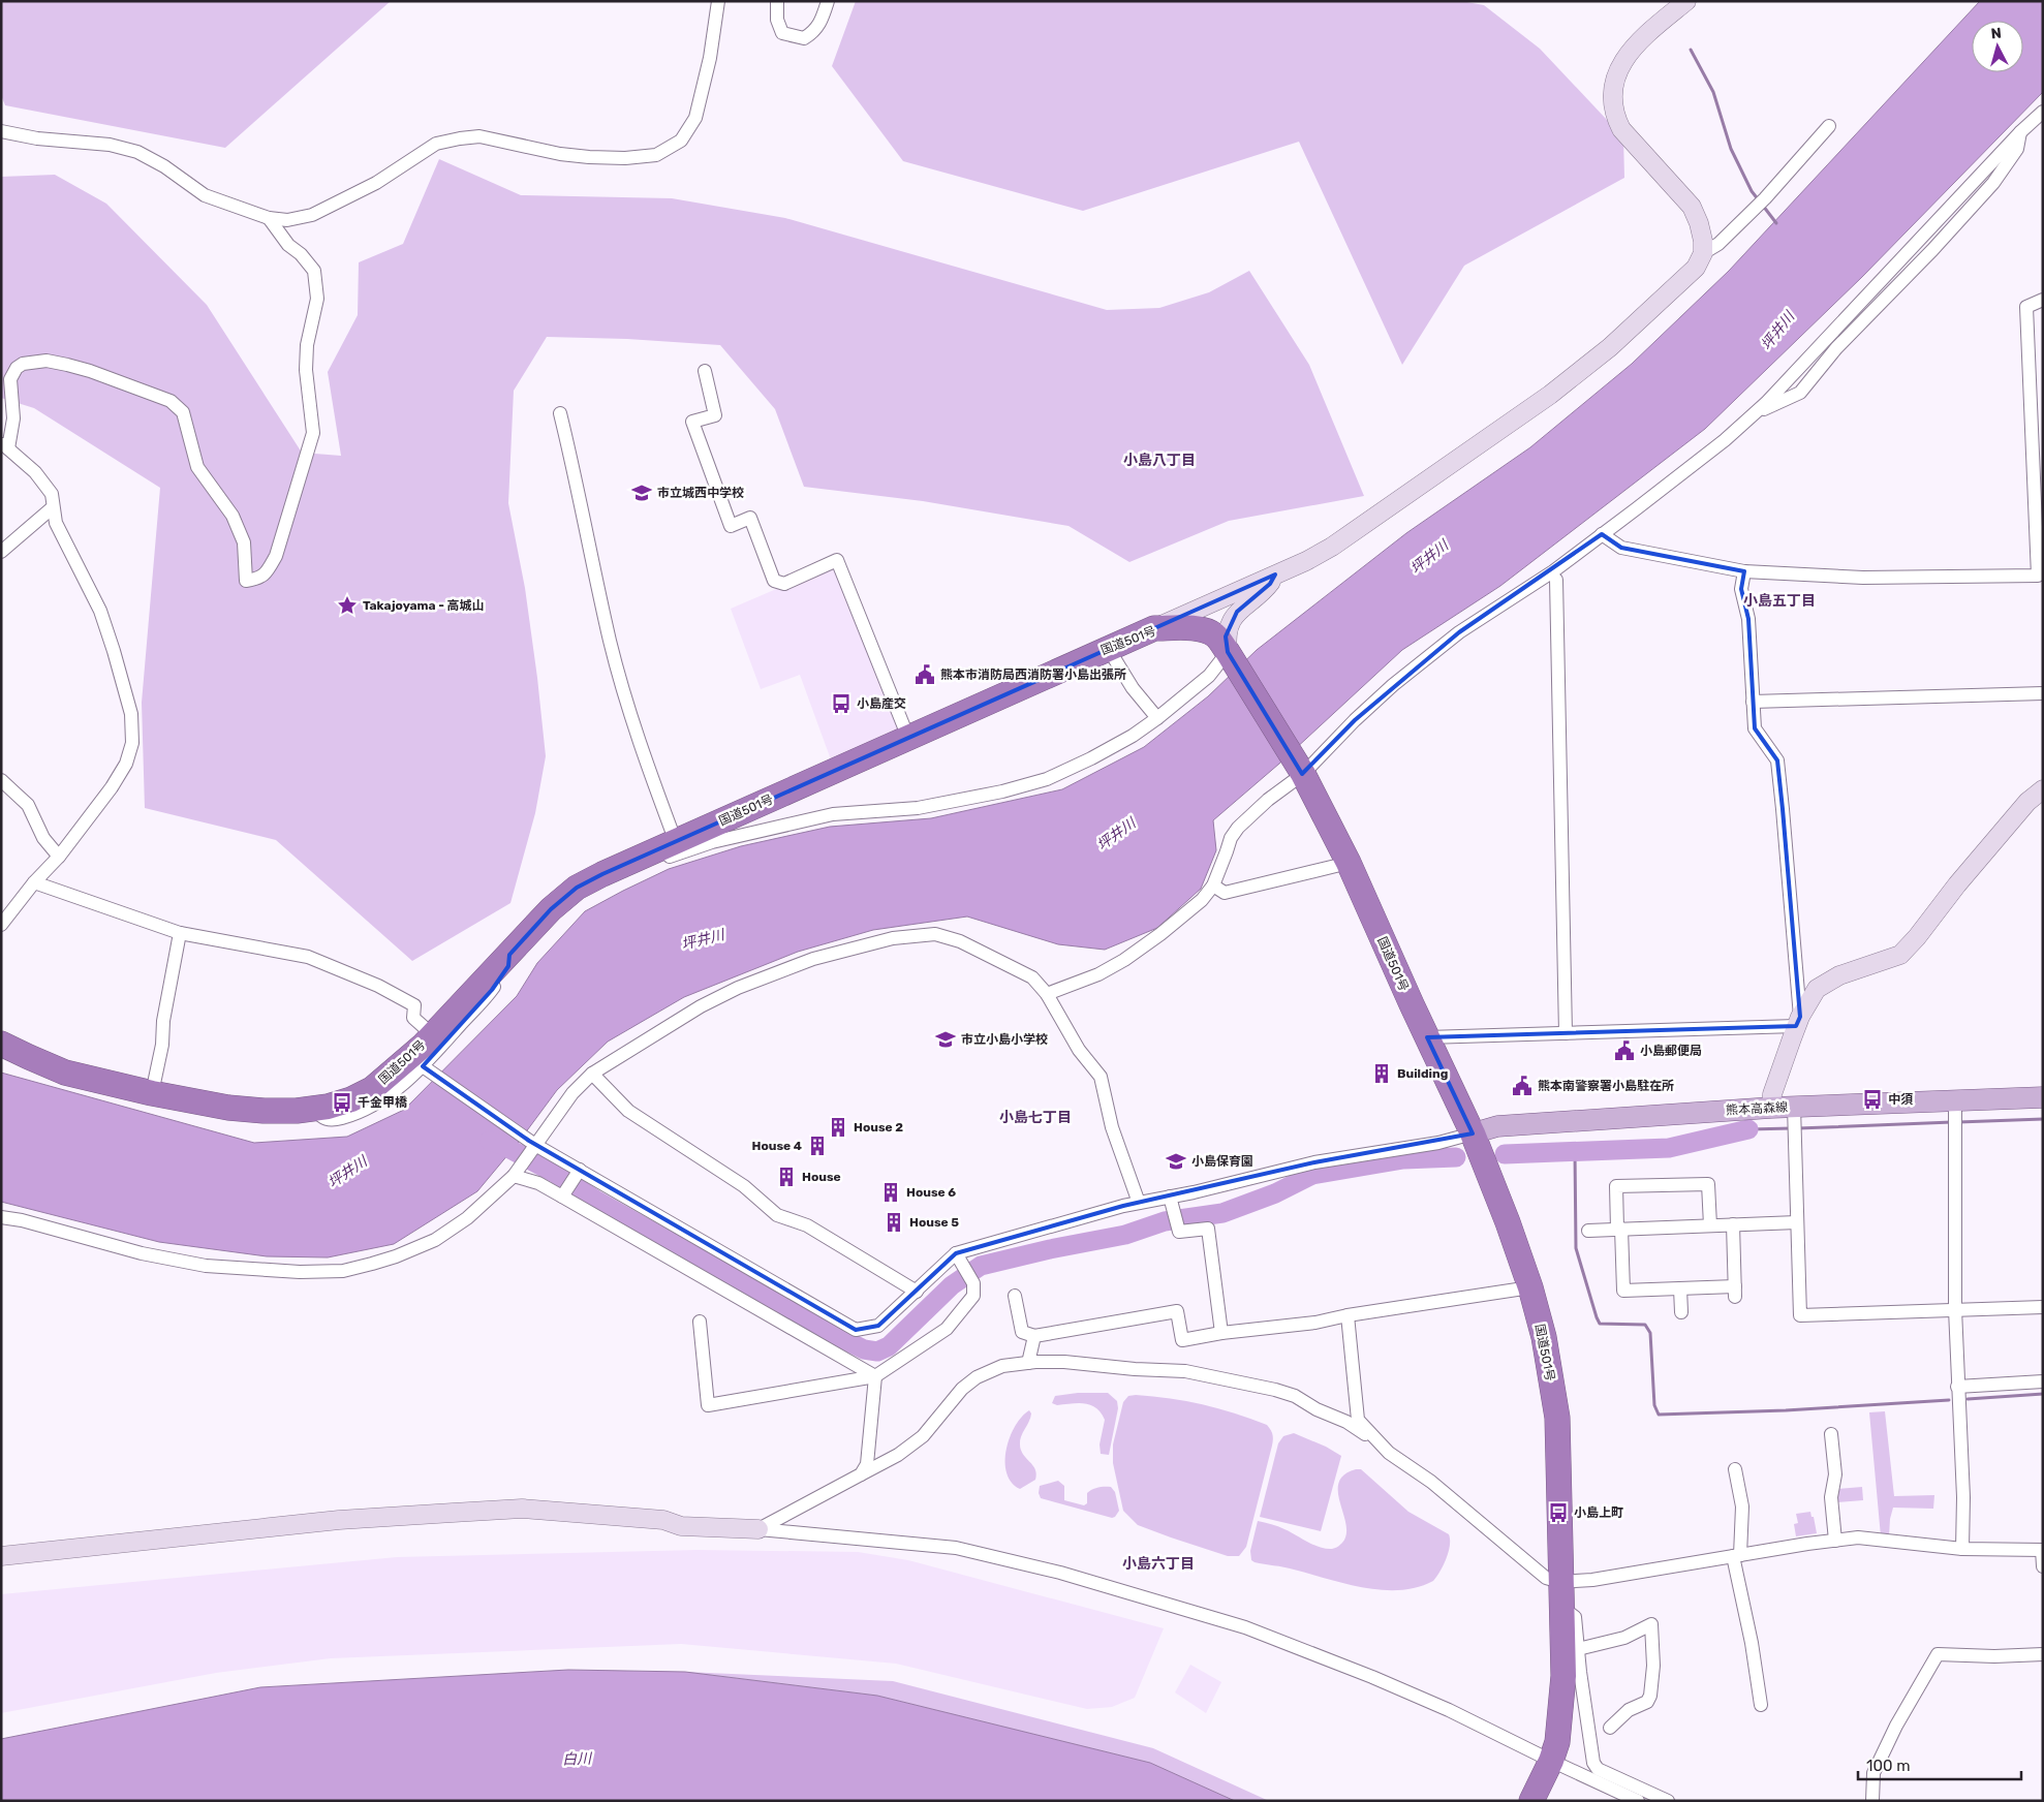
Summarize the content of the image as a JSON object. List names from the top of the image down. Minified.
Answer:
{"streets":{"highway":["国道501号"],"main road":["熊本高森線"]},"crossings":[["国道501号","熊本高森線"]],"districts":["小島八丁目","小島五丁目","小島七丁目","小島六丁目"],"water":["坪井川","白川"],"places":{"school or university":["市立城西中学校","市立小島小学校","小島保育園"],"place":["Takajoyama - 高城山"],"public building":["熊本市消防局西消防署小島出張所","小島郵便局","熊本南警察署小島駐在所"],"bus stop":["小島産交","中須","千金甲橋","小島上町"],"building":["Building","House 2","House 4","House","House 6","House 5"]},"scale_bar":"100 m","north":"top"}
